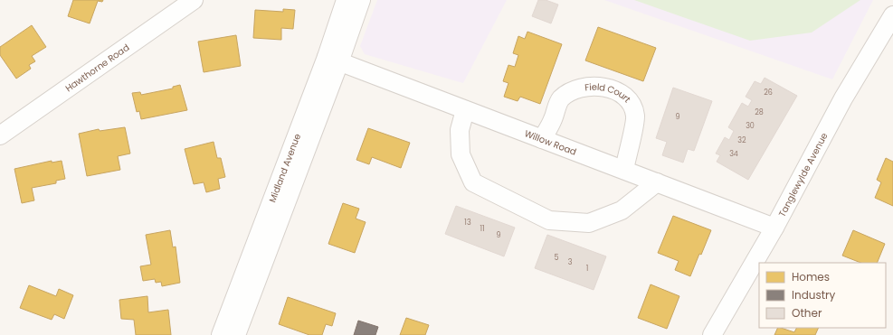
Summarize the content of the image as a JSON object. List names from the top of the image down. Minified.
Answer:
{"streets":{"street":["Hawthorne Road","Field Court","Willow Road","Midland Avenue","Tanglewylde Avenue"]},"crossings":[["Field Court","Willow Road"],["Willow Road","Midland Avenue"],["Willow Road","Tanglewylde Avenue"]],"house_numbers":["26","28","9","30","32","34","13","11","9","5","3","1"],"legend":["Homes","Industry","Other"]}
